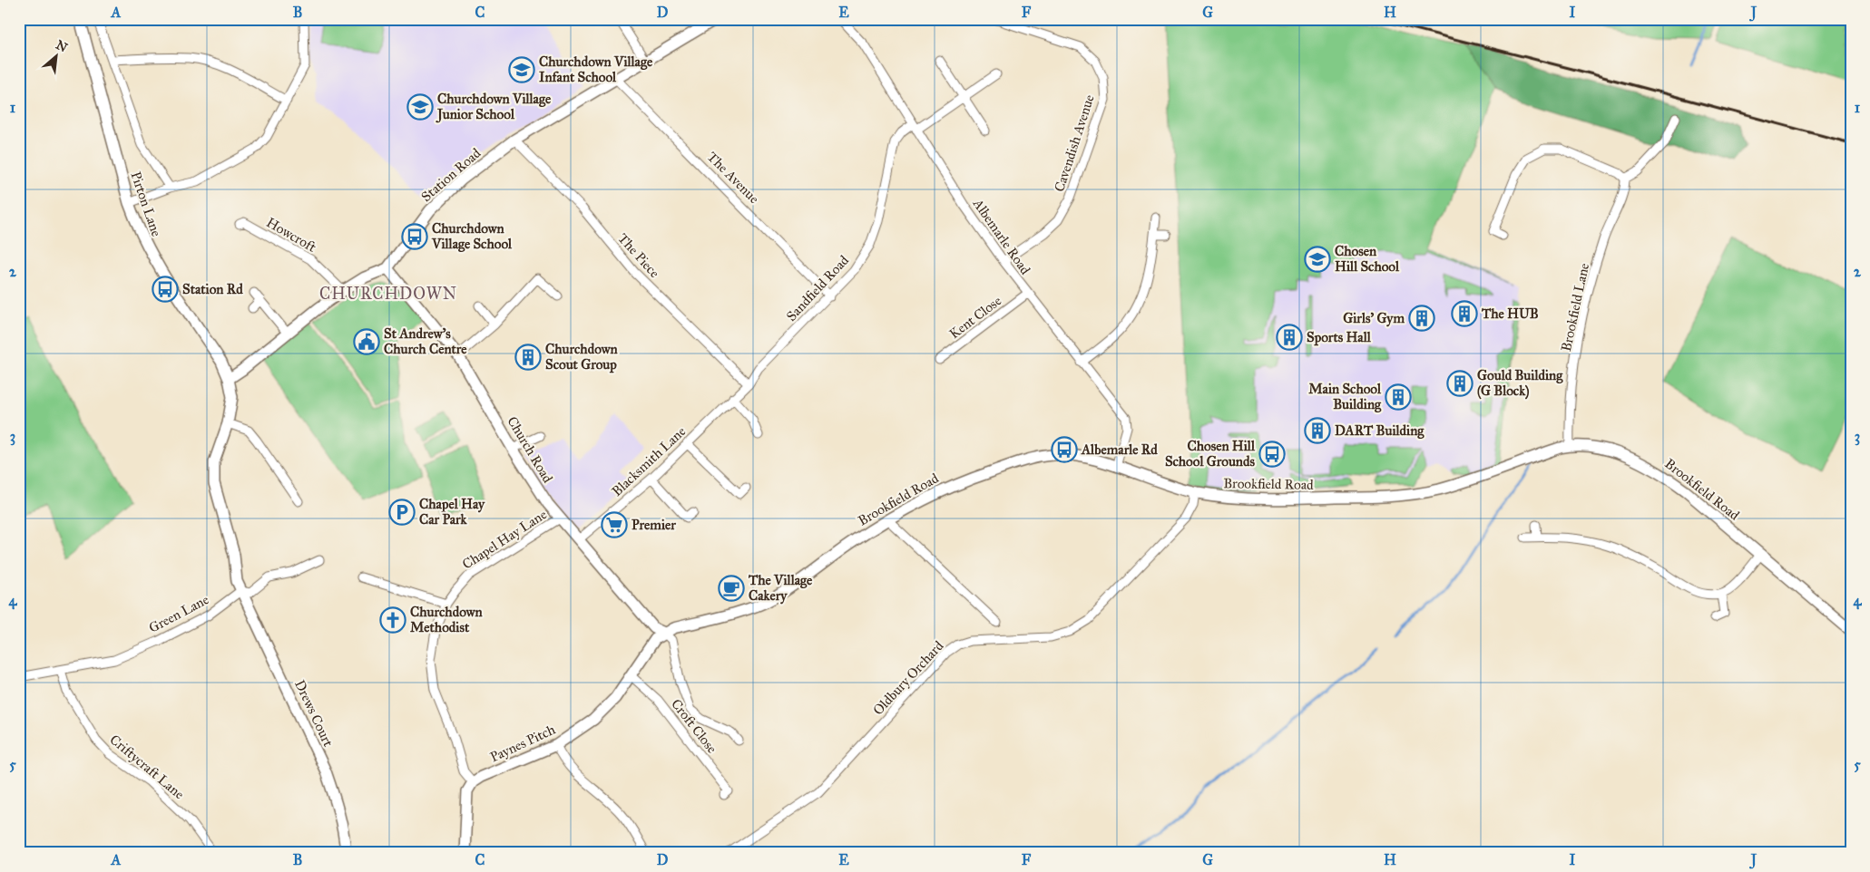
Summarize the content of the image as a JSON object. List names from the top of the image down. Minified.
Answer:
{"streets":{"street":["Cavendish Avenue","Station Road","The Avenue","Pirton Lane","Howcroft","Albemarle Road","The Piece","Sandfield Road","Brookfield Lane","Kent Close","Church Road","Blacksmith Lane","Brookfield Road","Chapel Hay Lane","Green Lane","Oldbury Orchard","Drews Court","Croft Close","Paynes Pitch","Criftycraft Lane"]},"crossings":[["Cavendish Avenue","Albemarle Road"],["Station Road","The Avenue"],["Station Road","The Piece"],["Station Road","Church Road"],["The Avenue","Sandfield Road"],["Albemarle Road","Sandfield Road"],["Albemarle Road","Kent Close"],["Albemarle Road","Brookfield Road"],["The Piece","Sandfield Road"],["The Piece","Blacksmith Lane"],["Sandfield Road","Blacksmith Lane"],["Brookfield Lane","Brookfield Road"],["Church Road","Blacksmith Lane"],["Church Road","Brookfield Road"],["Church Road","Chapel Hay Lane"],["Church Road","Paynes Pitch"],["Brookfield Road","Oldbury Orchard"],["Brookfield Road","Paynes Pitch"],["Chapel Hay Lane","Paynes Pitch"],["Green Lane","Drews Court"],["Green Lane","Criftycraft Lane"],["Croft Close","Paynes Pitch"]],"districts":["CHURCHDOWN"],"places":{"school or university":["Churchdown Village Infant School","Churchdown Village Junior School","Chosen Hill School"],"bus stop":["Churchdown Village School","Station Rd","Albemarle Rd","Chosen Hill School Grounds"],"building":["The HUB","Girls' Gym","Sports Hall","Churchdown Scout Group","Gould Building (G Block)","Main School Building","DART Building"],"public building":["St Andrew's Church Centre"],"parking":["Chapel Hay Car Park"],"supermarket":["Premier"],"cafe":["The Village Cakery"],"church":["Churchdown Methodist"]},"north":"top right","grid":{"columns":["A","B","C","D","E","F","G","H","I","J"],"rows":["1","2","3","4","5"]}}
